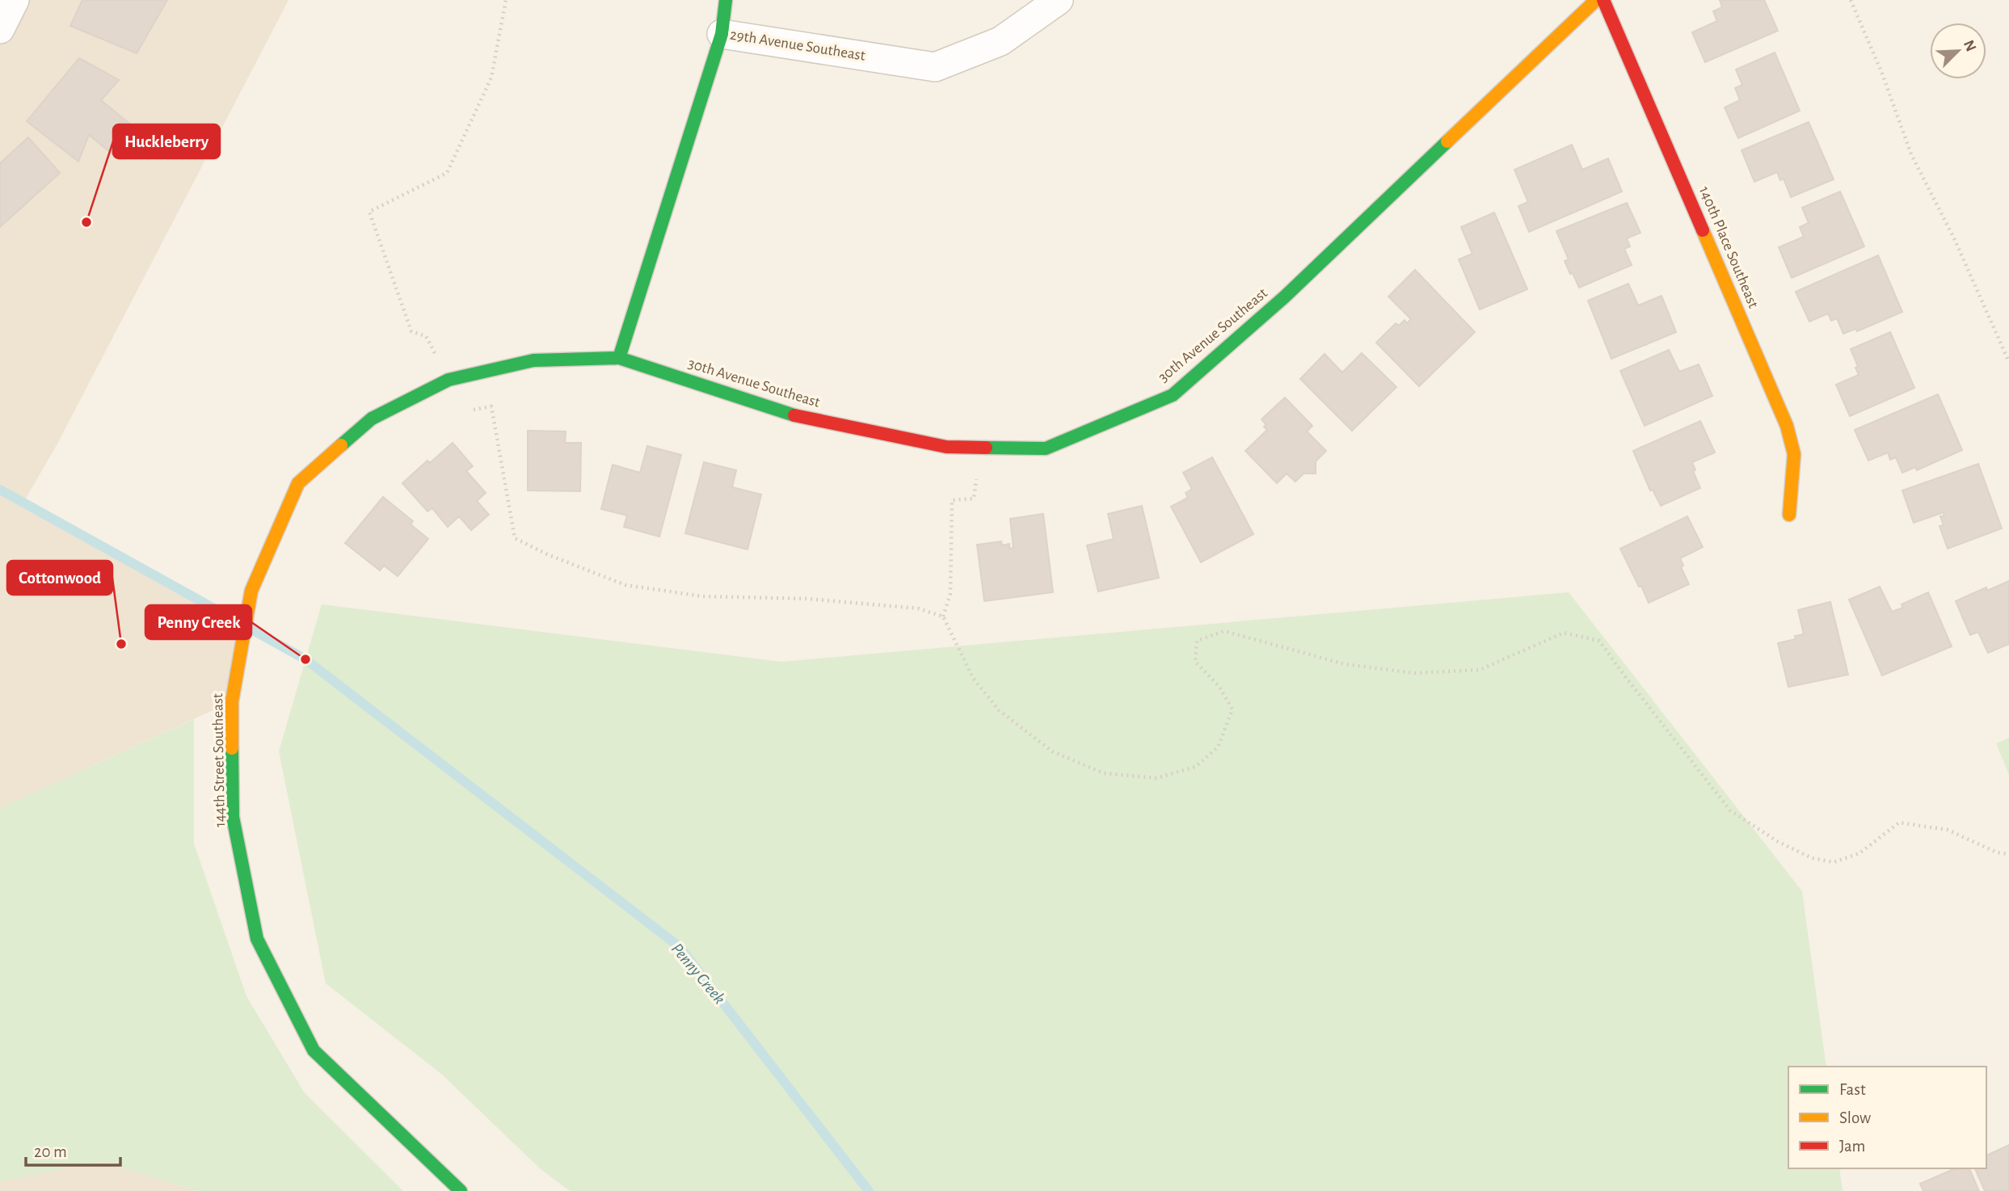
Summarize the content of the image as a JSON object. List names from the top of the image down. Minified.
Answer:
{"streets":{"street":["29th Avenue Southeast","140th Place Southeast","30th Avenue Southeast","144th Street Southeast"]},"crossings":[["29th Avenue Southeast","30th Avenue Southeast"],["29th Avenue Southeast","144th Street Southeast"],["30th Avenue Southeast","144th Street Southeast"]],"water":["Penny Creek"],"places":["Huckleberry","Cottonwood","Penny Creek"],"legend":["Fast","Slow","Jam"],"scale_bar":"20 m","north":"top right"}
